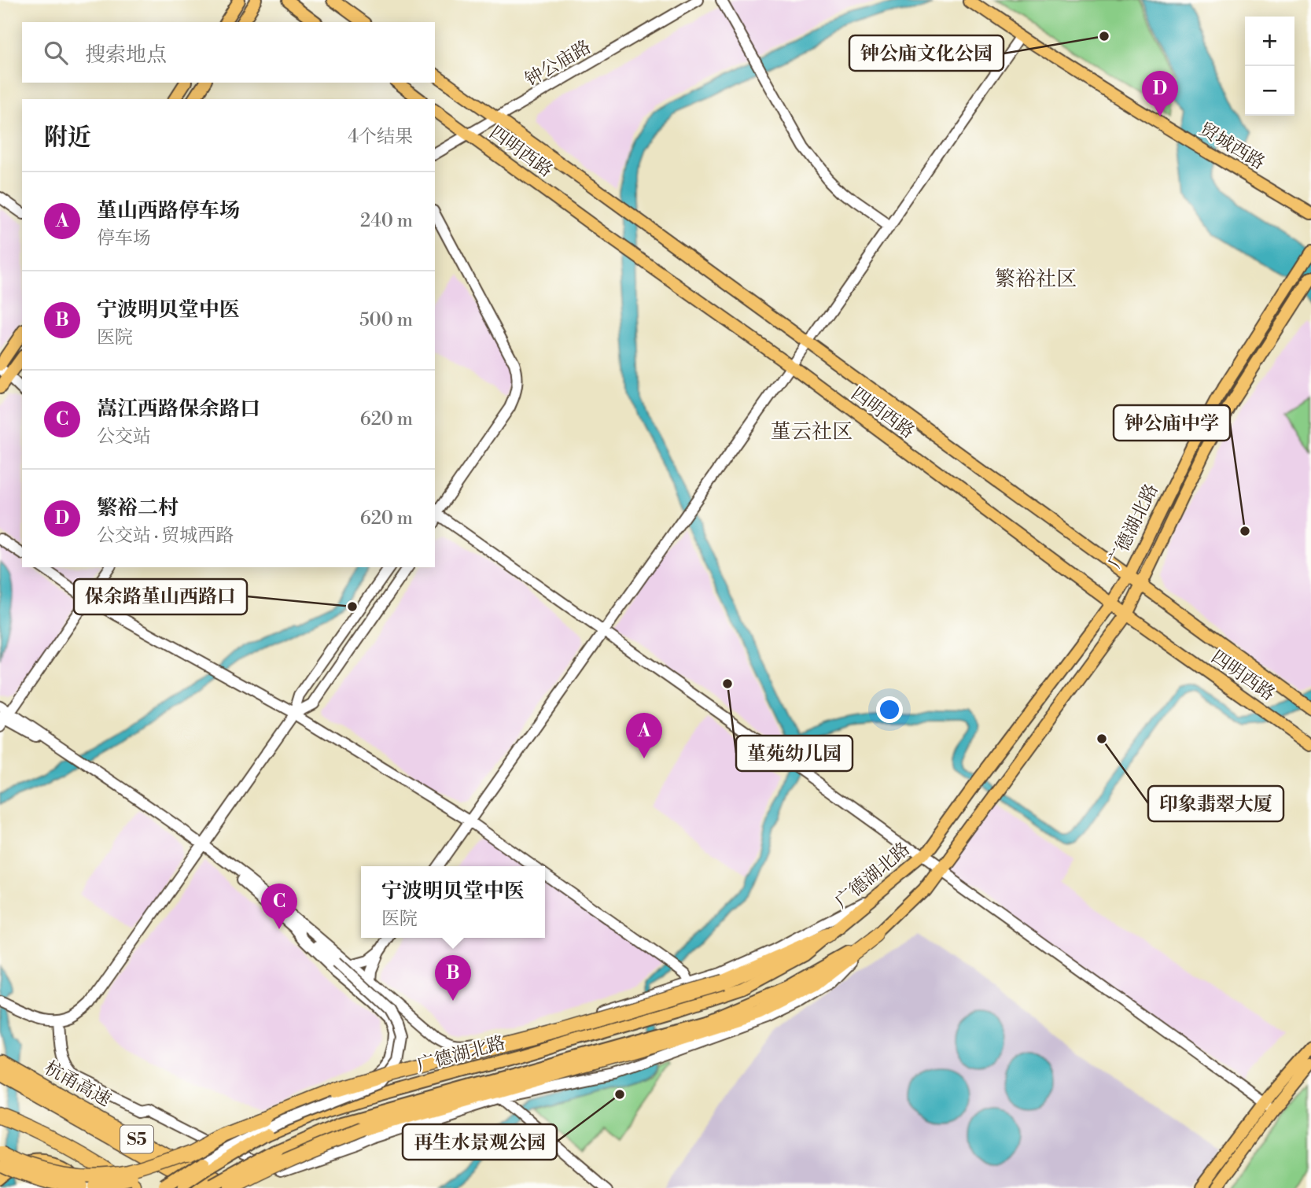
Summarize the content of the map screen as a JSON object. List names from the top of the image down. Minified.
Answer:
{"streets":{"highway":["杭甬高速","S5"],"main road":["贸城西路","四明西路","广德湖北路"],"street":["钟公庙路"]},"crossings":[["钟公庙路","四明西路"],["四明西路","广德湖北路"]],"districts":["繁裕社区","堇云社区"],"places":["钟公庙文化公园","钟公庙中学","保余路堇山西路口","堇苑幼儿园","印象翡翠大厦","再生水景观公园"],"page":{"map_buttons":["+","−"],"search":"搜索地点","pins":["D","A","C","B"],"heading":["附近","4个结果"],"list":[{"mark":"A","name":"堇山西路停车场","note":"停车场","value":"240 m"},{"mark":"B","name":"宁波明贝堂中医","note":"医院","value":"500 m"},{"mark":"C","name":"嵩江西路保余路口","note":"公交站","value":"620 m"},{"mark":"D","name":"繁裕二村","note":"公交站 · 贸城西路","value":"620 m"}],"popup":["宁波明贝堂中医","医院"]}}
